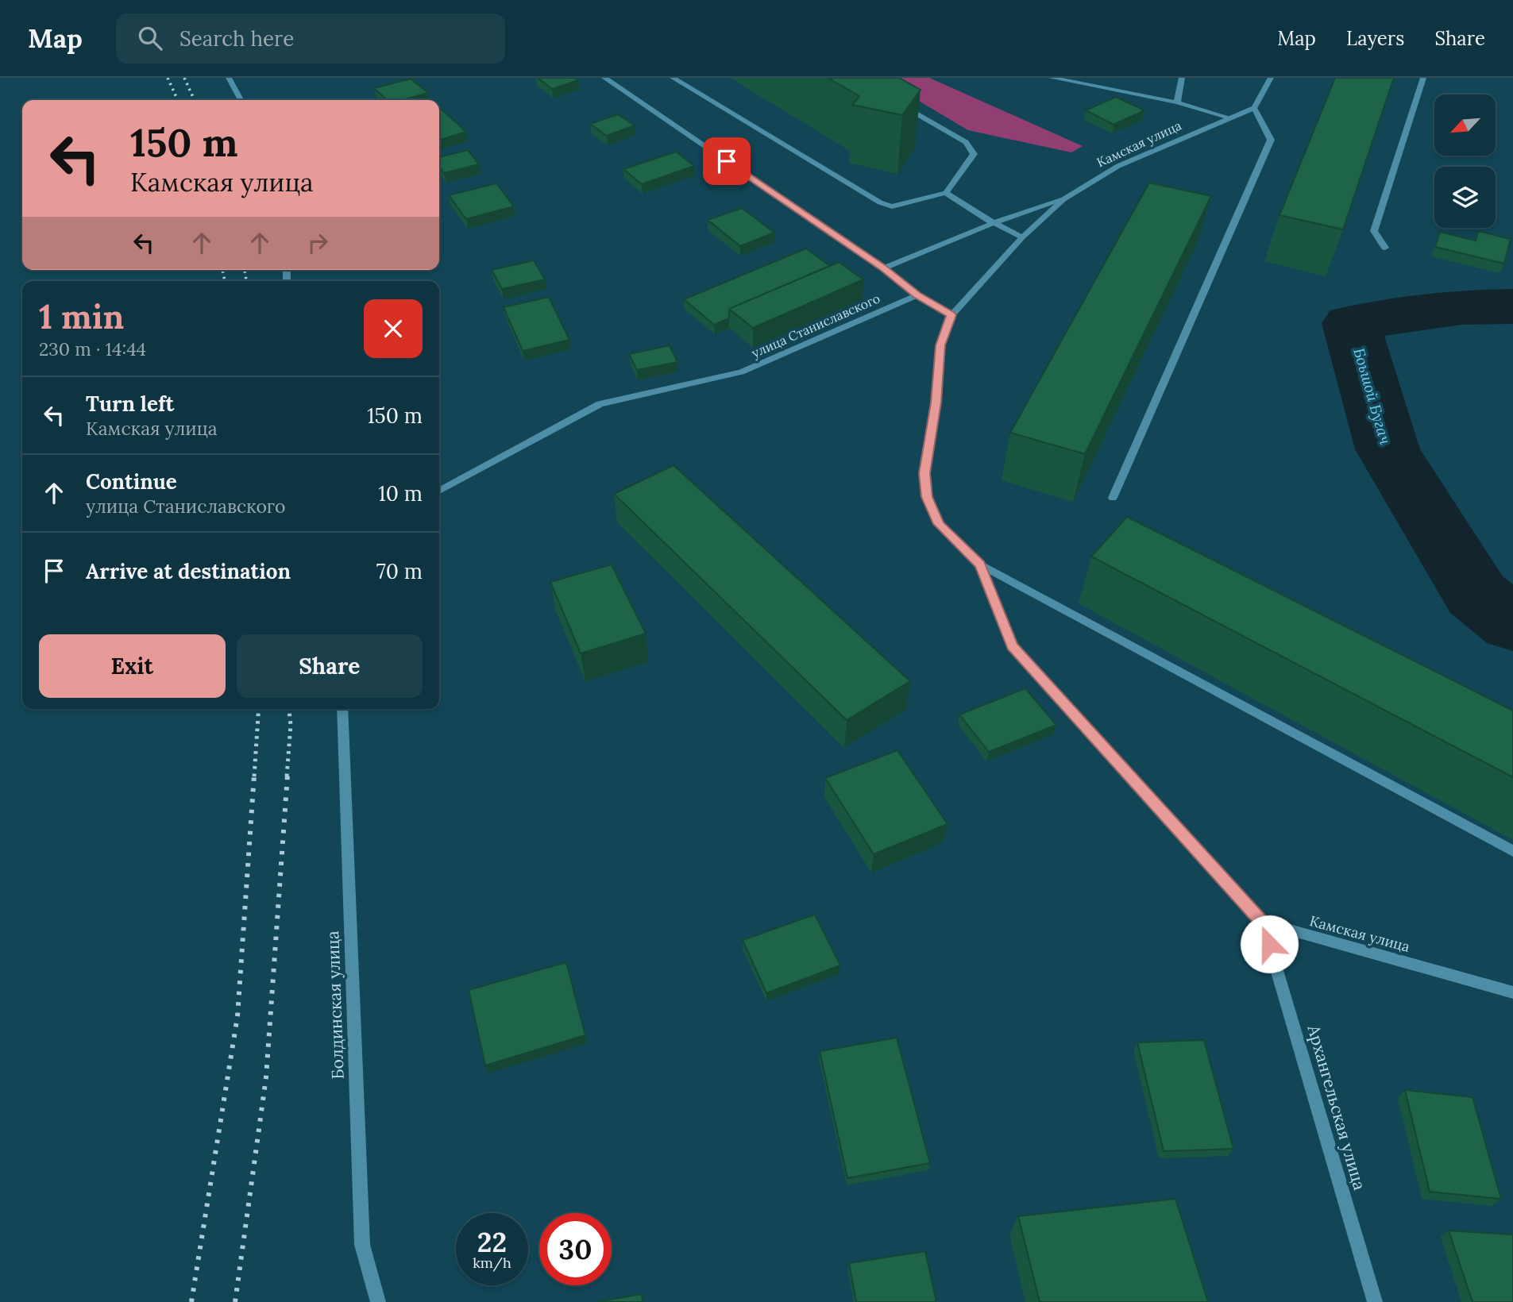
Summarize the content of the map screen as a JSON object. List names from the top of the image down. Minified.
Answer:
{"streets":{"street":["Камская улица","улица Станиславского","Болдинская улица","Архангельская улица"]},"crossings":[["Камская улица","Архангельская улица"]],"water":["Боьшой Бугач"],"north":"bottom left","page":{"header":"Map","search":"Search here","nav":["Map","Layers","Share"],"turn":["150 m","Камская улица"],"heading":["1 min","230 m · 14:44"],"list":[{"name":"Turn left","note":"Камская улица","value":"150 m"},{"name":"Continue","note":"улица Станиславского","value":"10 m"},{"name":"Arrive at destination","value":"70 m"}],"buttons":["Exit","Share"],"speed":"22 km/h","limit":"30"}}
